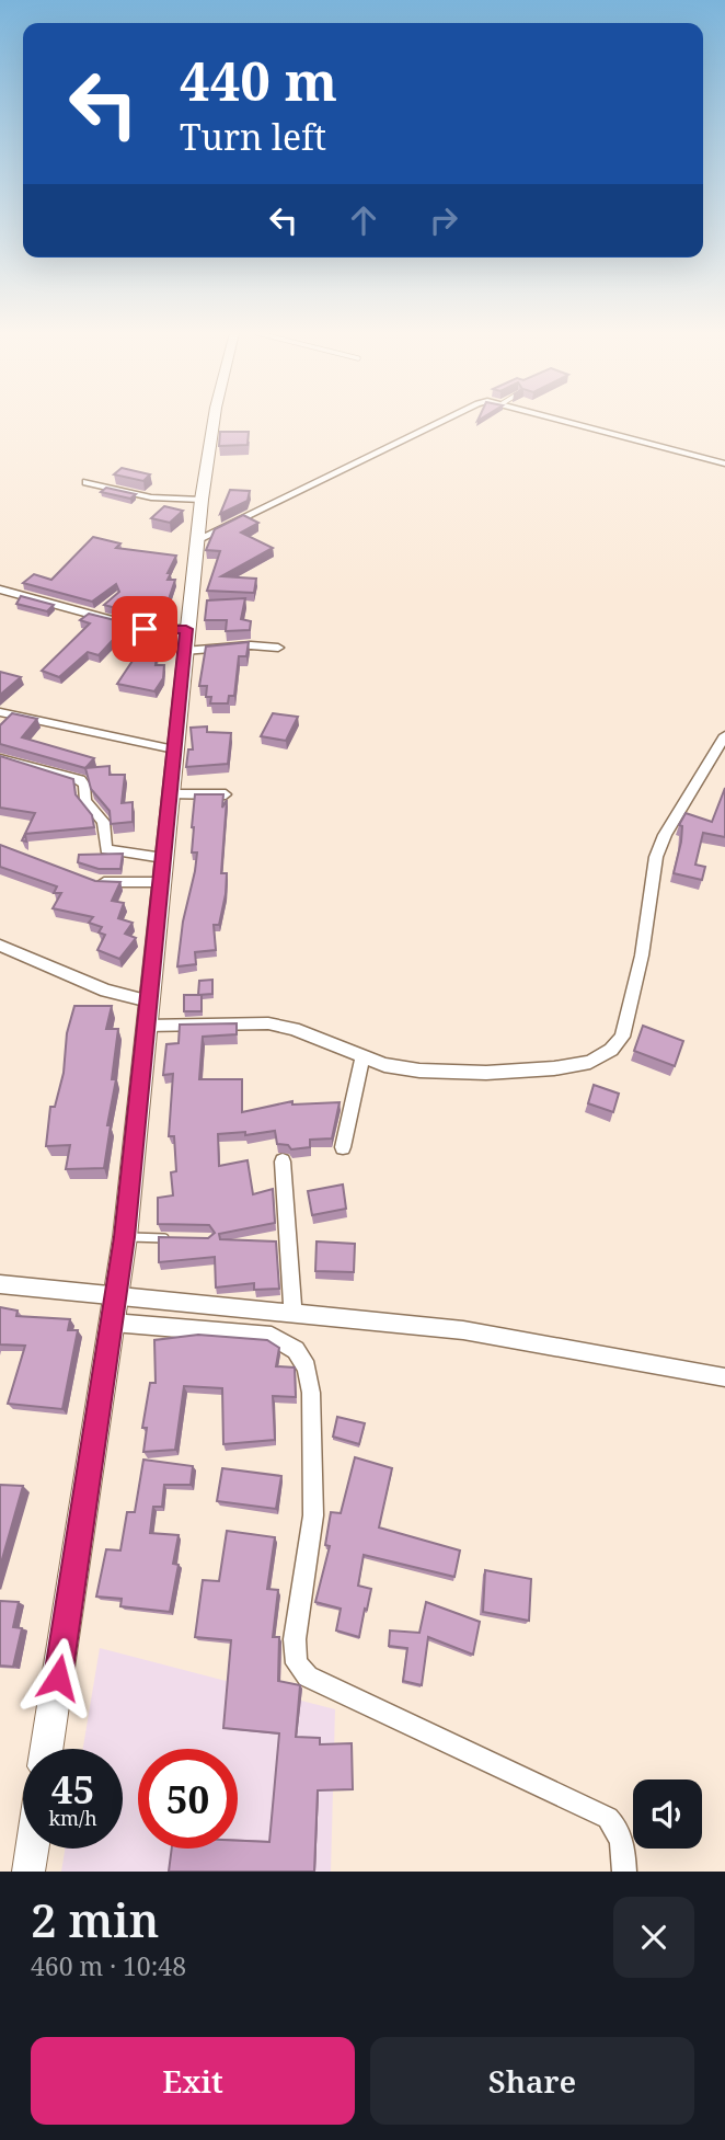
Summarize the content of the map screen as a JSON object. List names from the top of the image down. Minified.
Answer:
{"page":{"turn":["440 m","Turn left"],"speed":"45 km/h","limit":"50","heading":["2 min","460 m · 10:48"],"buttons":["Exit","Share"]}}
